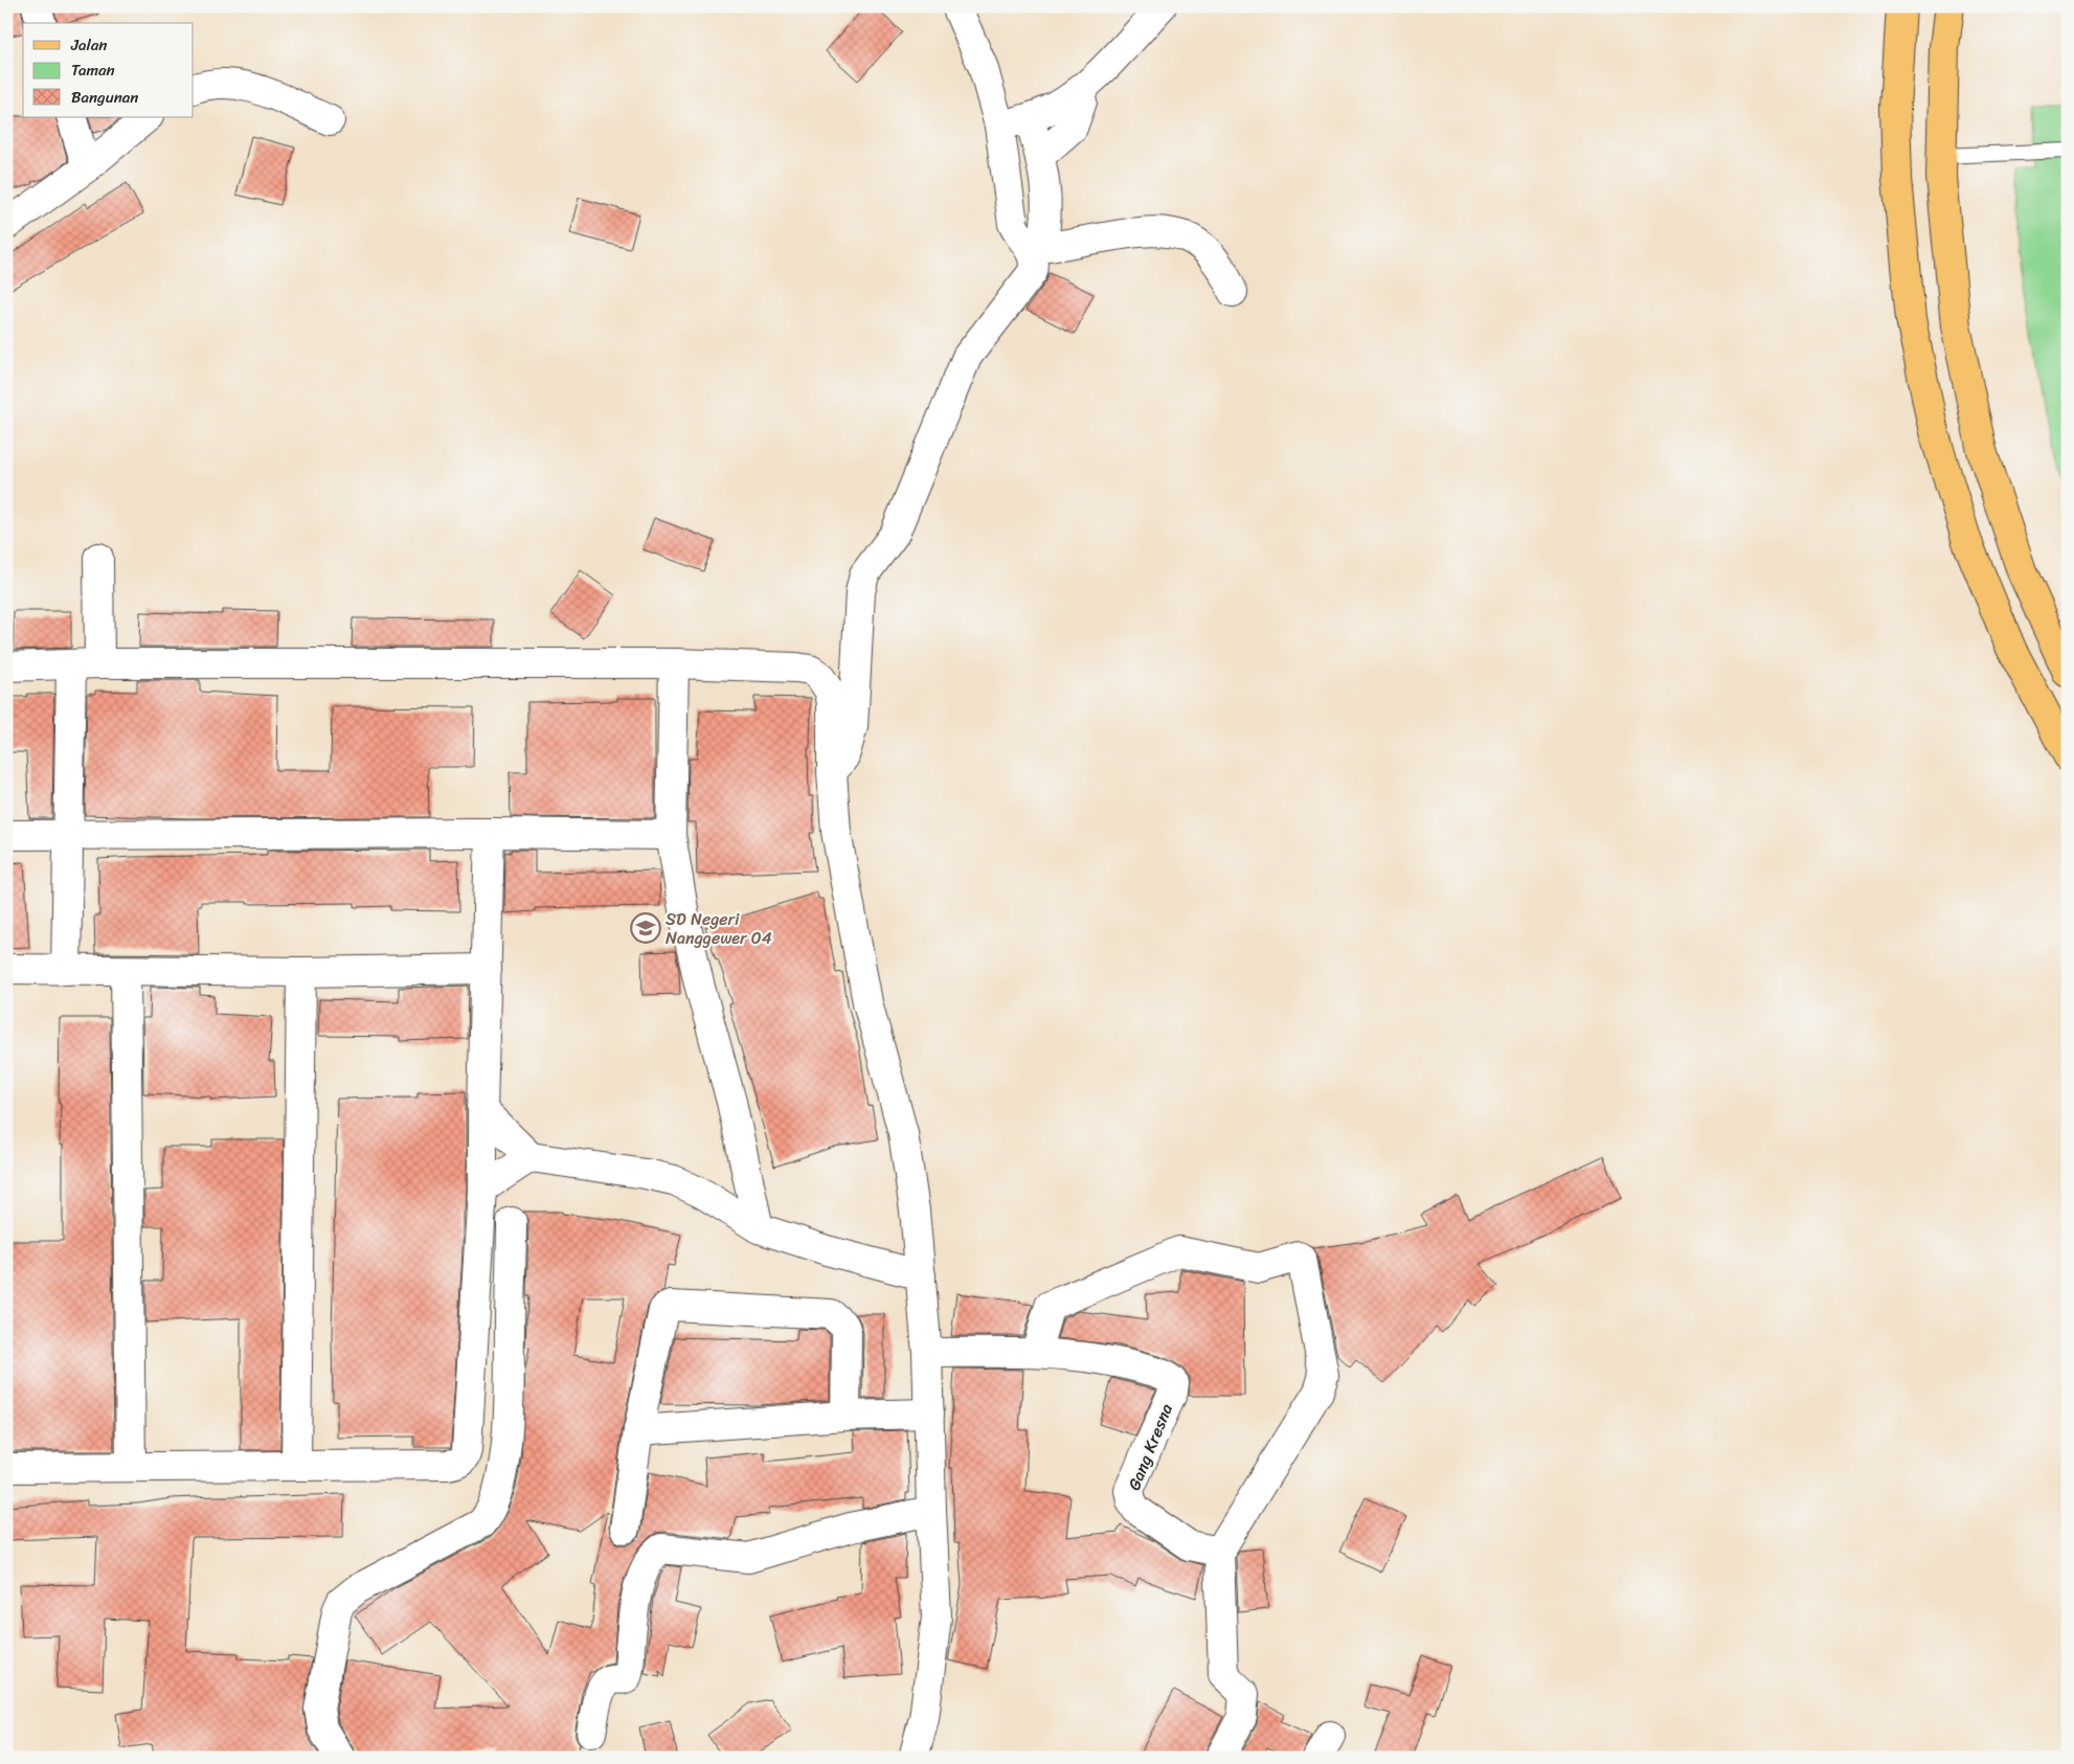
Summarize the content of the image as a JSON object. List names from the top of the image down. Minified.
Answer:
{"streets":{"street":["Gang Kresna"]},"places":{"school or university":["SD Negeri Nanggewer 04"]},"legend":["Jalan","Taman","Bangunan"]}
